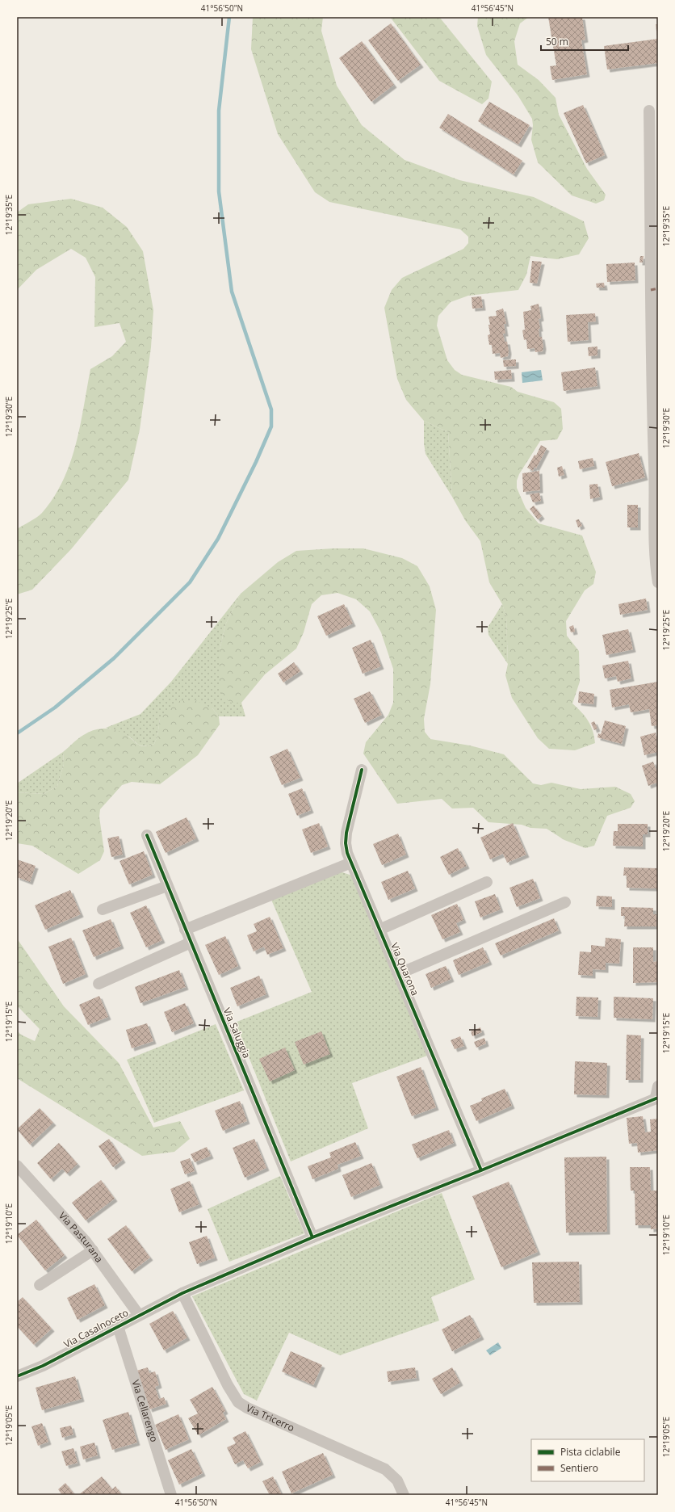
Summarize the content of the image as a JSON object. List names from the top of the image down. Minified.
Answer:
{"streets":{"street":["Via Quarona","Via Saluggia","Via Pasturana","Via Casalnoceto","Via Cellarengo","Via Tricerro"]},"crossings":[["Via Quarona","Via Casalnoceto"],["Via Saluggia","Via Casalnoceto"],["Via Pasturana","Via Casalnoceto"],["Via Casalnoceto","Via Cellarengo"],["Via Casalnoceto","Via Tricerro"]],"legend":["Pista ciclabile","Sentiero"],"scale_bar":"50 m","coordinates":["41°56'50\"N","41°56'45\"N","12°19'35\"E","12°19'30\"E","12°19'25\"E","12°19'20\"E","12°19'15\"E","12°19'10\"E","12°19'05\"E"]}
